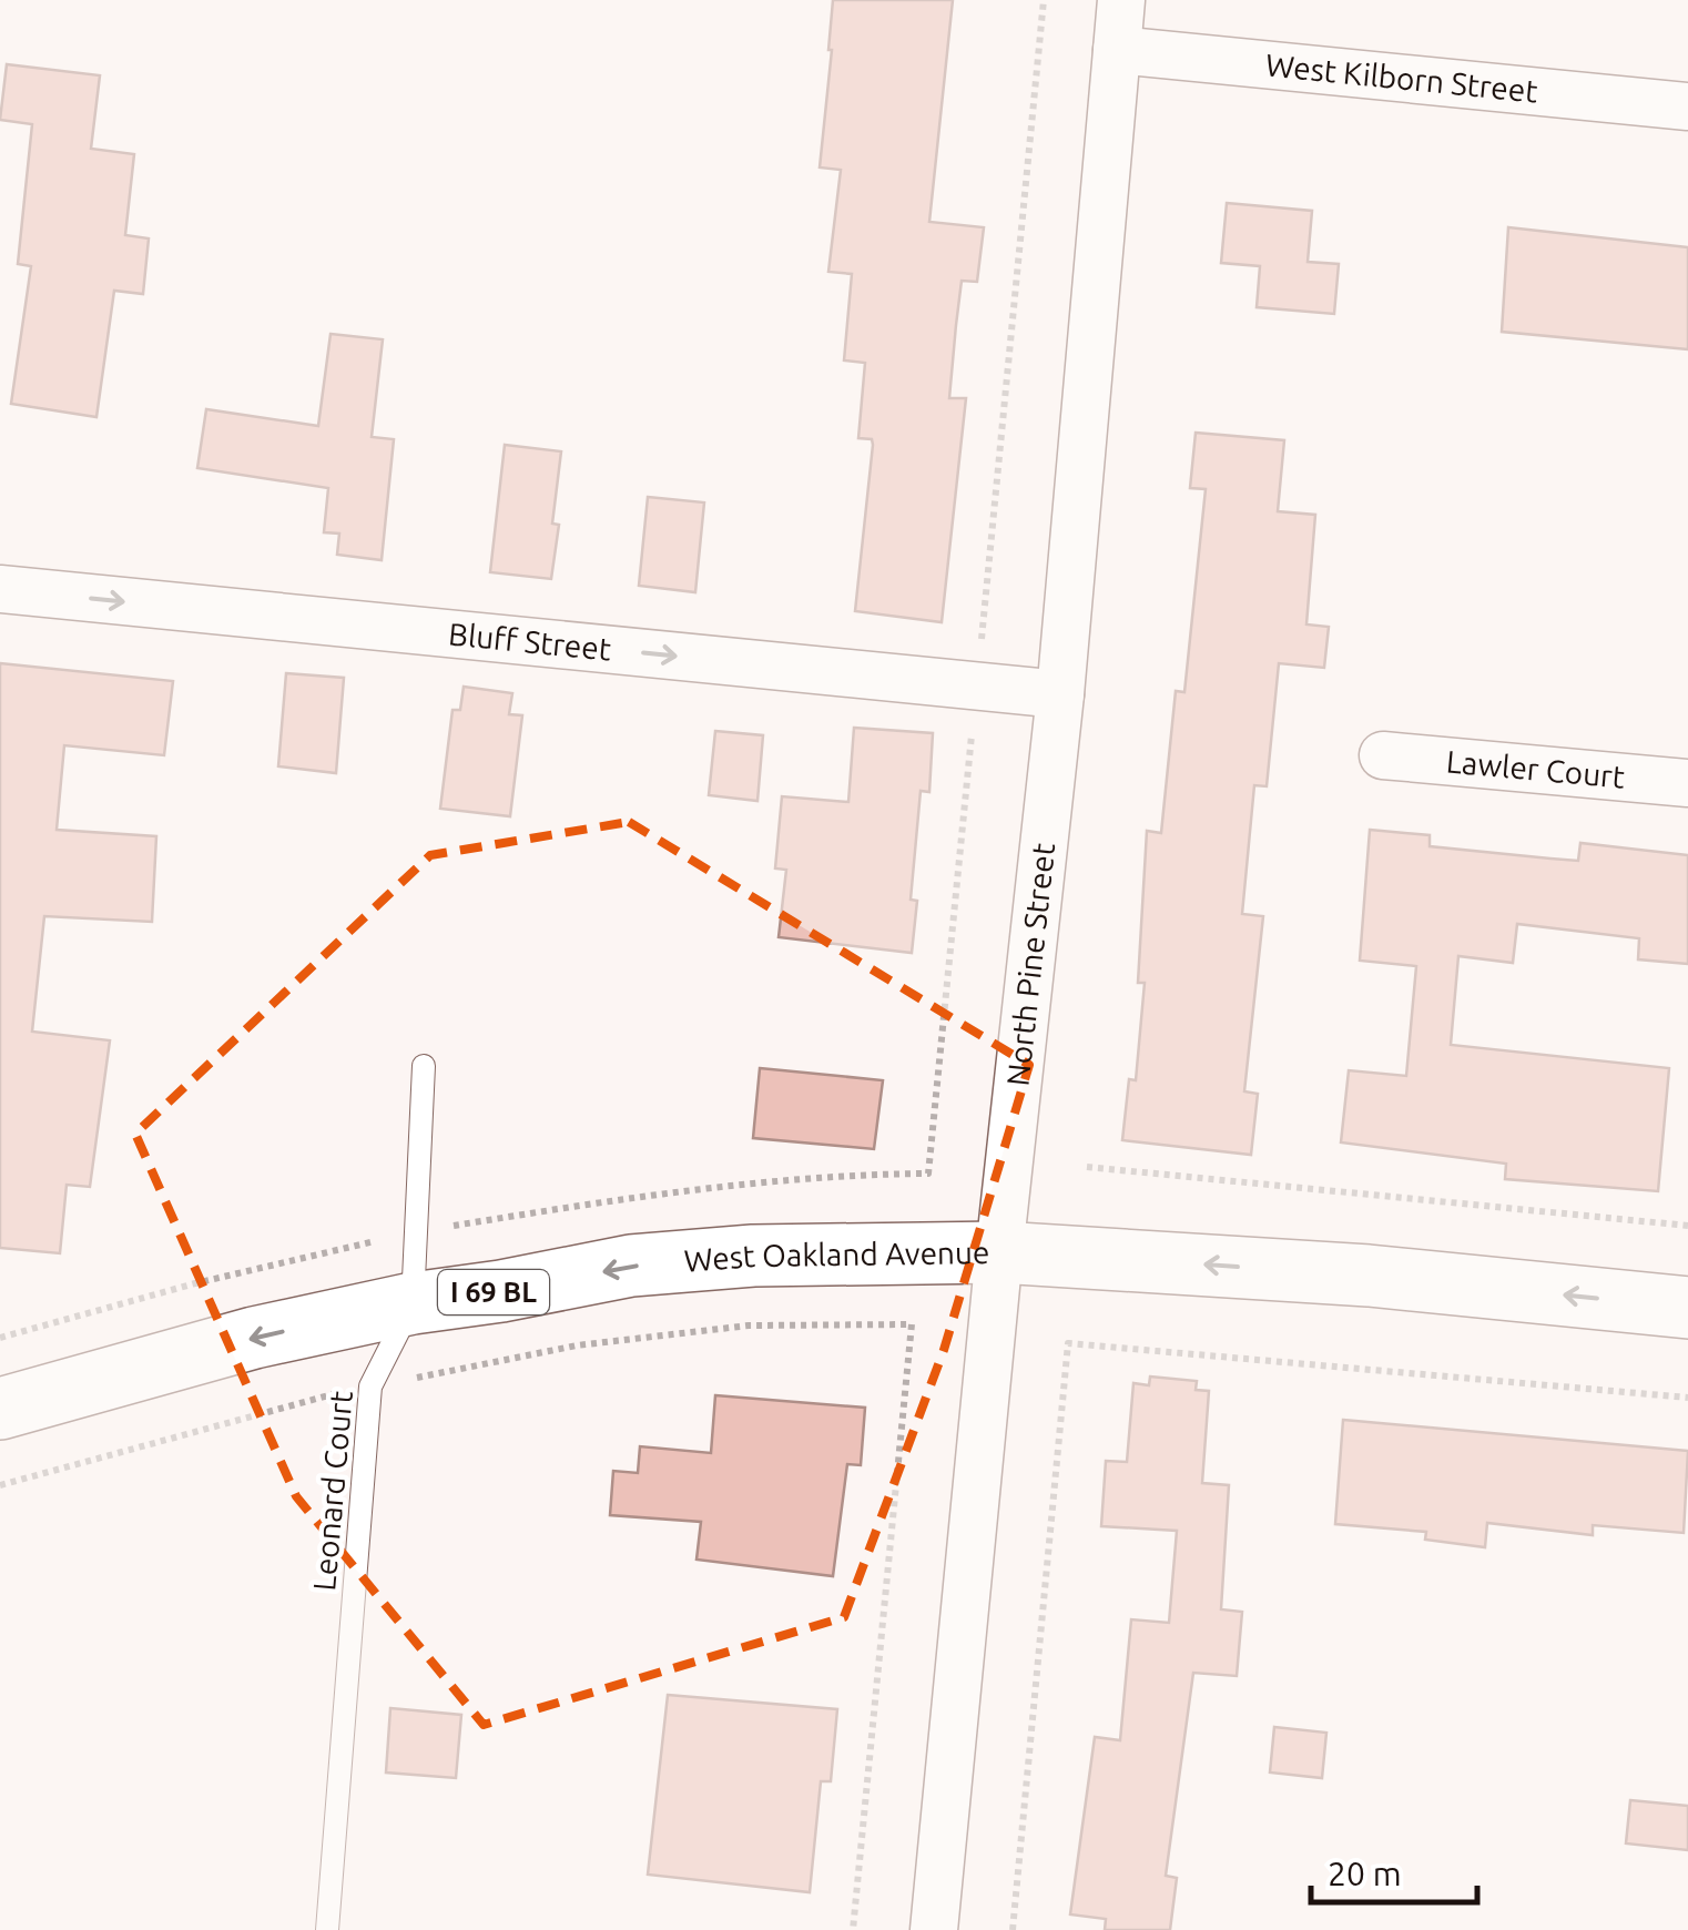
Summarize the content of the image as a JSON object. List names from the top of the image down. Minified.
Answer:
{"streets":{"main road":["West Oakland Avenue","I 69 BL"],"street":["West Kilborn Street","Bluff Street","Lawler Court","North Pine Street"],"lane":["Leonard Court"]},"crossings":[["West Kilborn Street","North Pine Street"],["Bluff Street","North Pine Street"],["North Pine Street","West Oakland Avenue"],["West Oakland Avenue","Leonard Court"]],"one_way":["Bluff Street","West Oakland Avenue"],"scale_bar":"20 m"}
